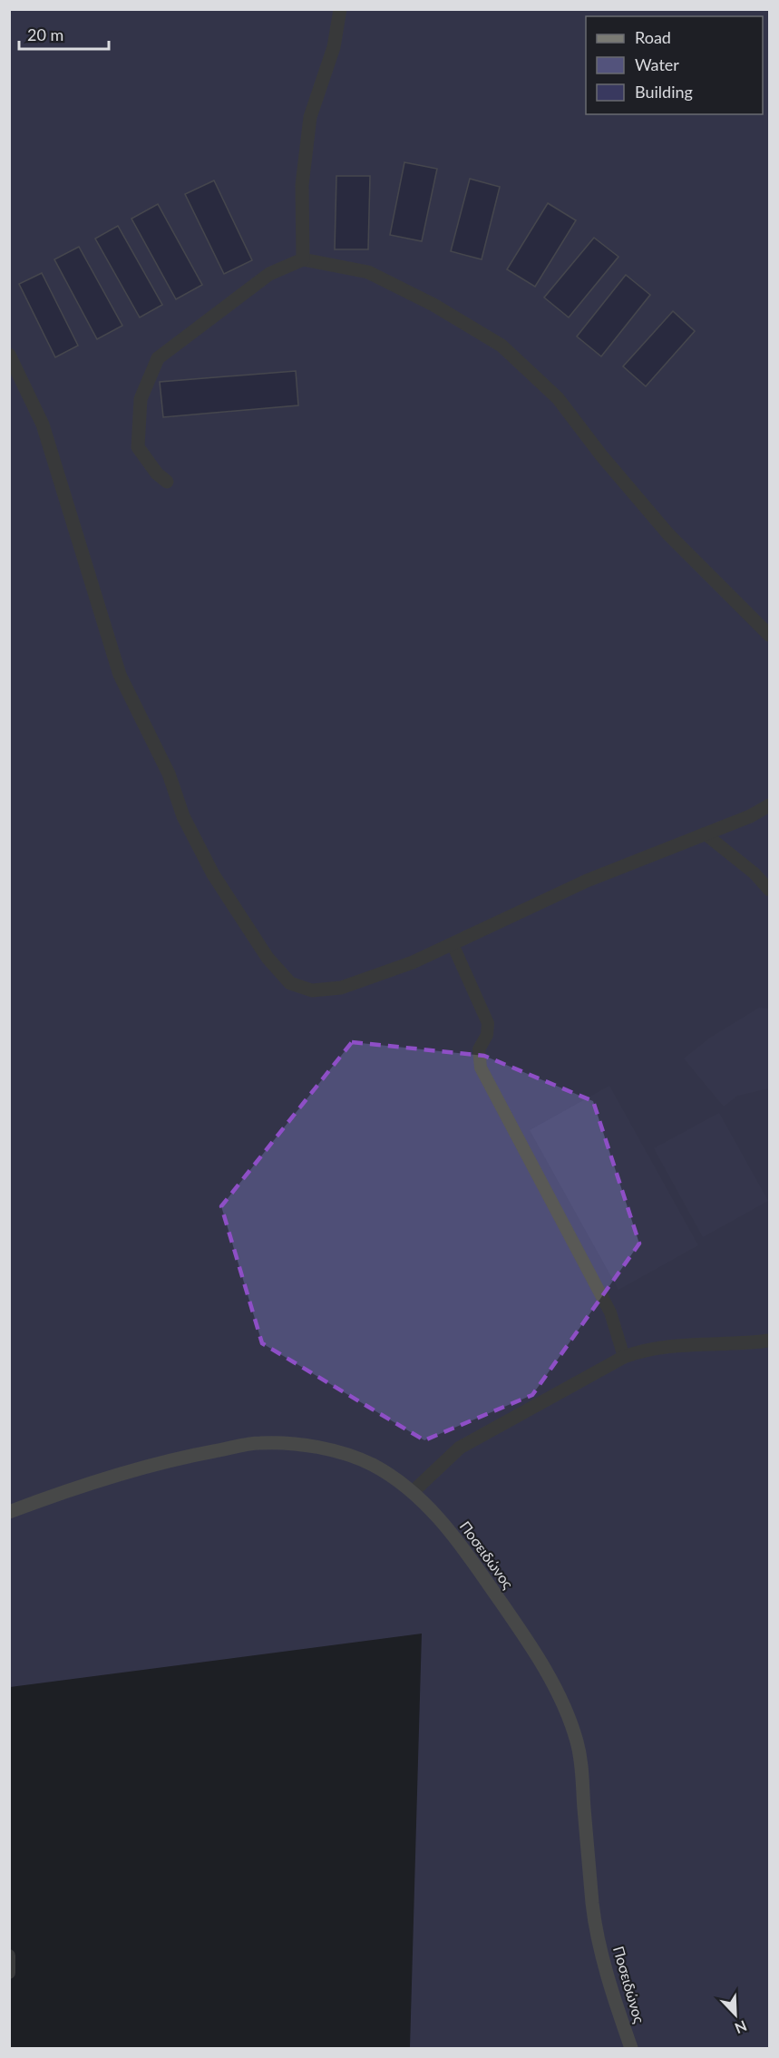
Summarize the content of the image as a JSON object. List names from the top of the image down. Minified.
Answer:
{"streets":{"street":["Ποσειδώνος"]},"legend":["Road","Water","Building"],"scale_bar":"20 m","north":"bottom right"}
